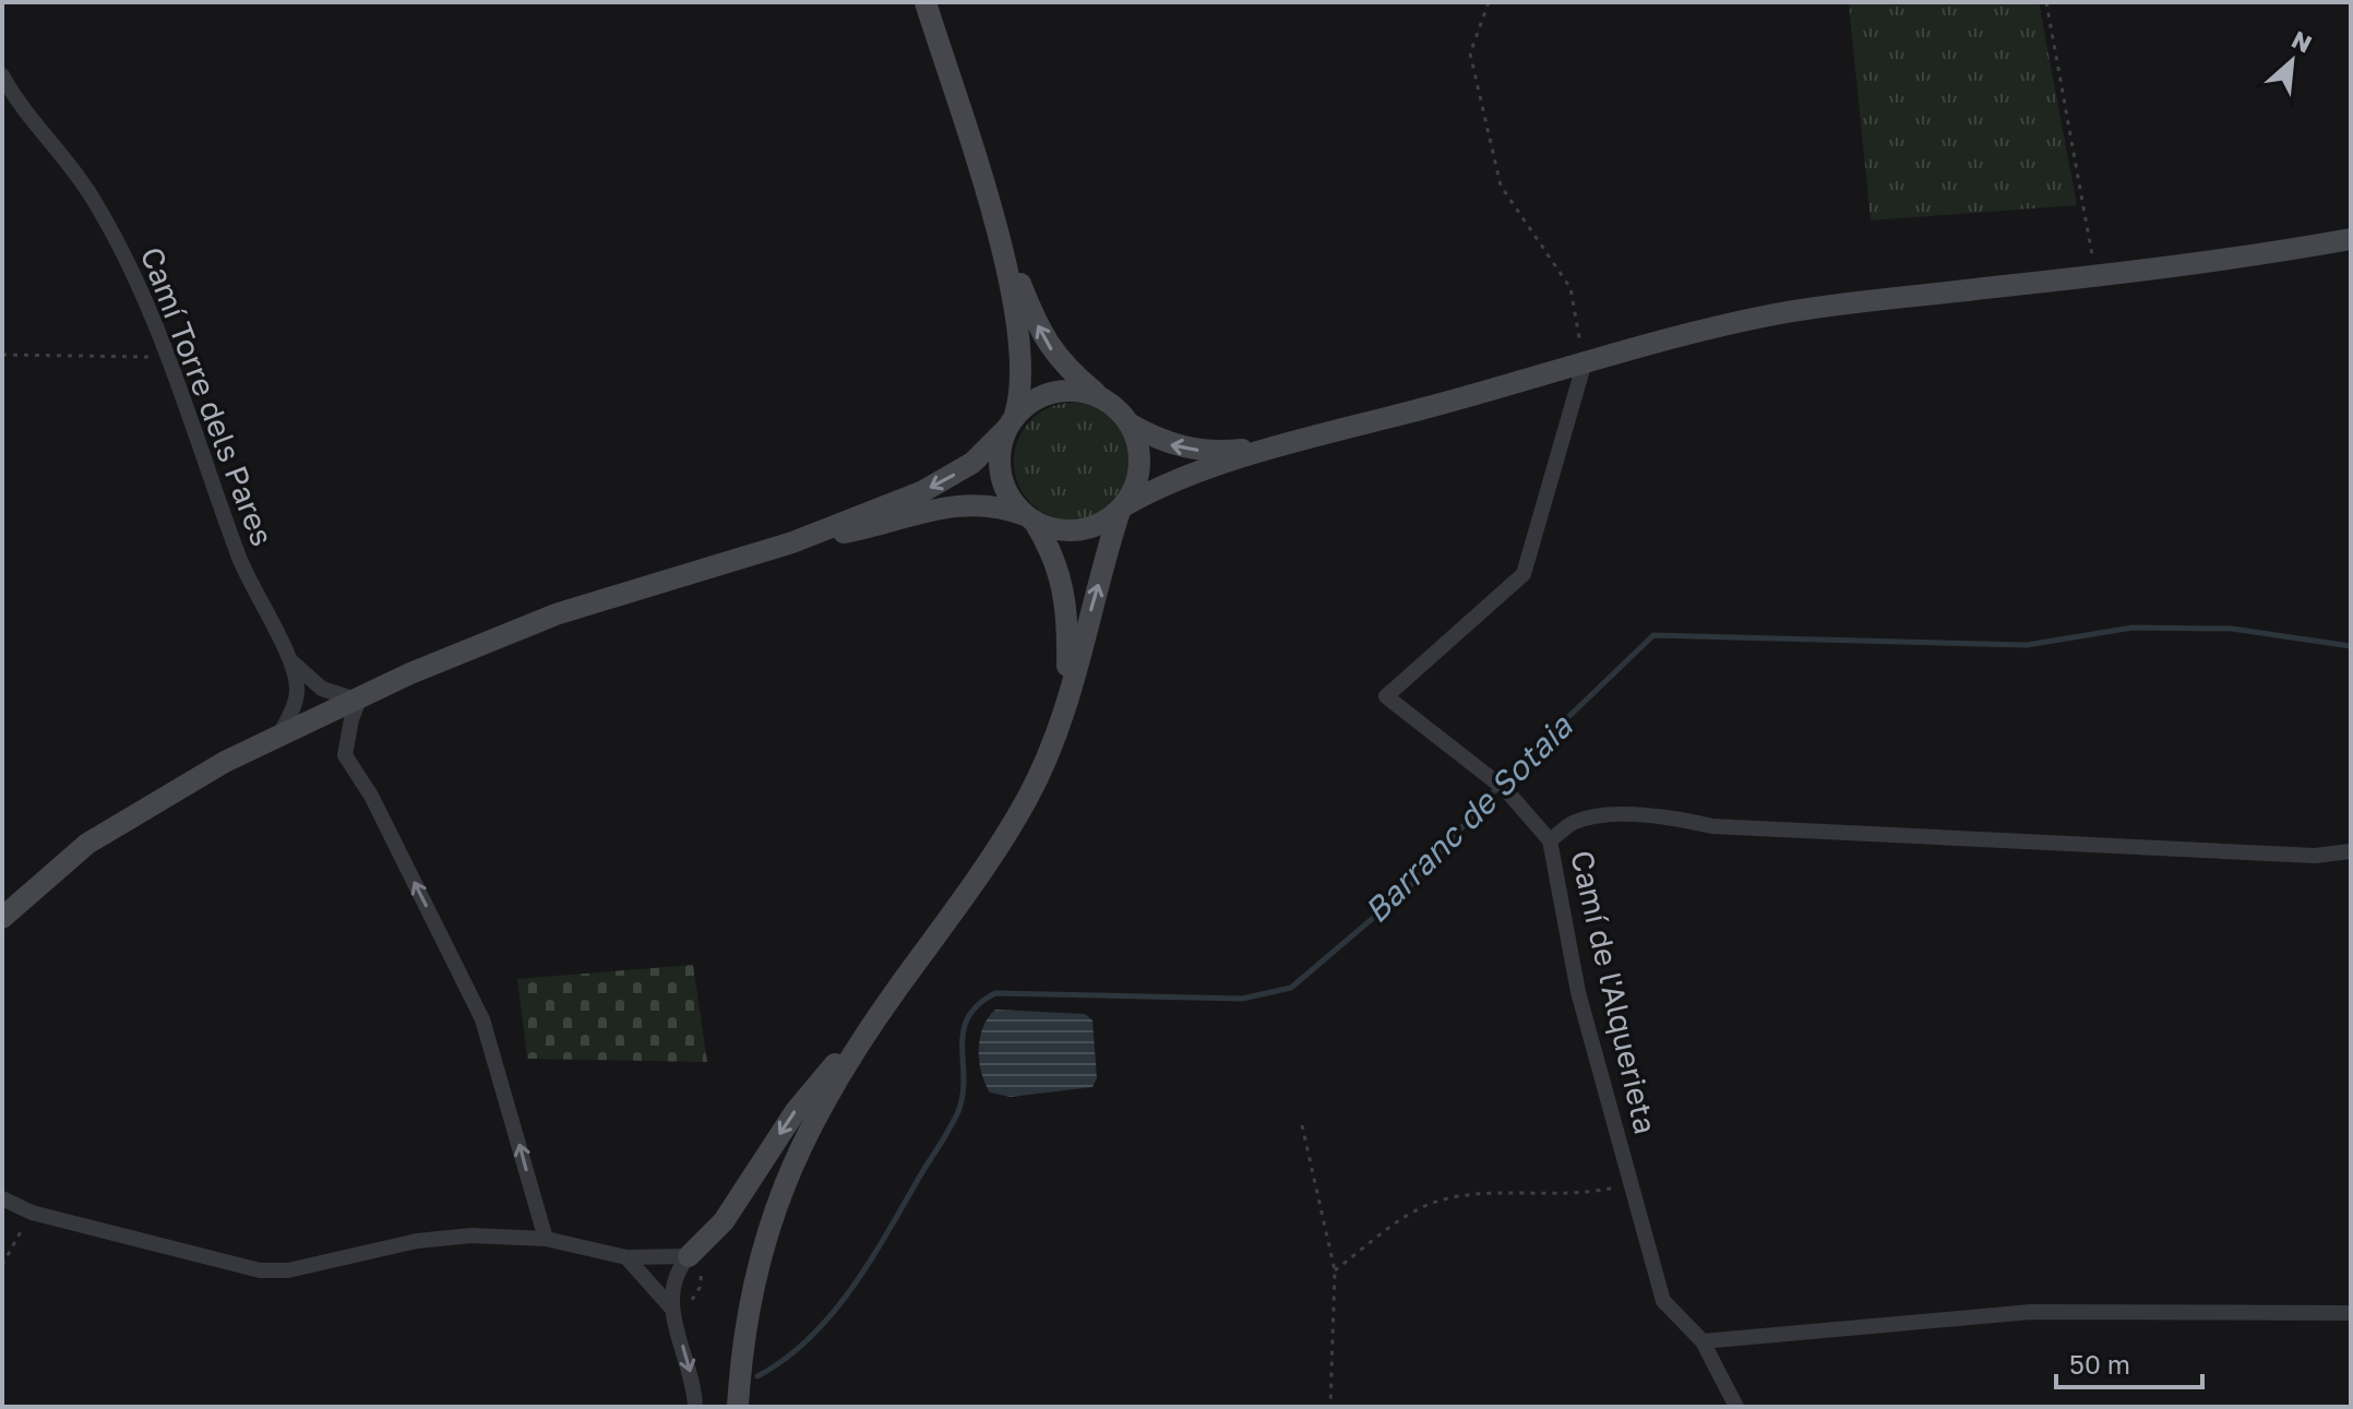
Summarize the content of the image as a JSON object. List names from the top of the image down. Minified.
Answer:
{"streets":{"street":["Camí Torre dels Pares","Camí de l'Alquerieta"]},"water":["Barranc de Sotaia"],"scale_bar":"50 m","north":"top right"}
